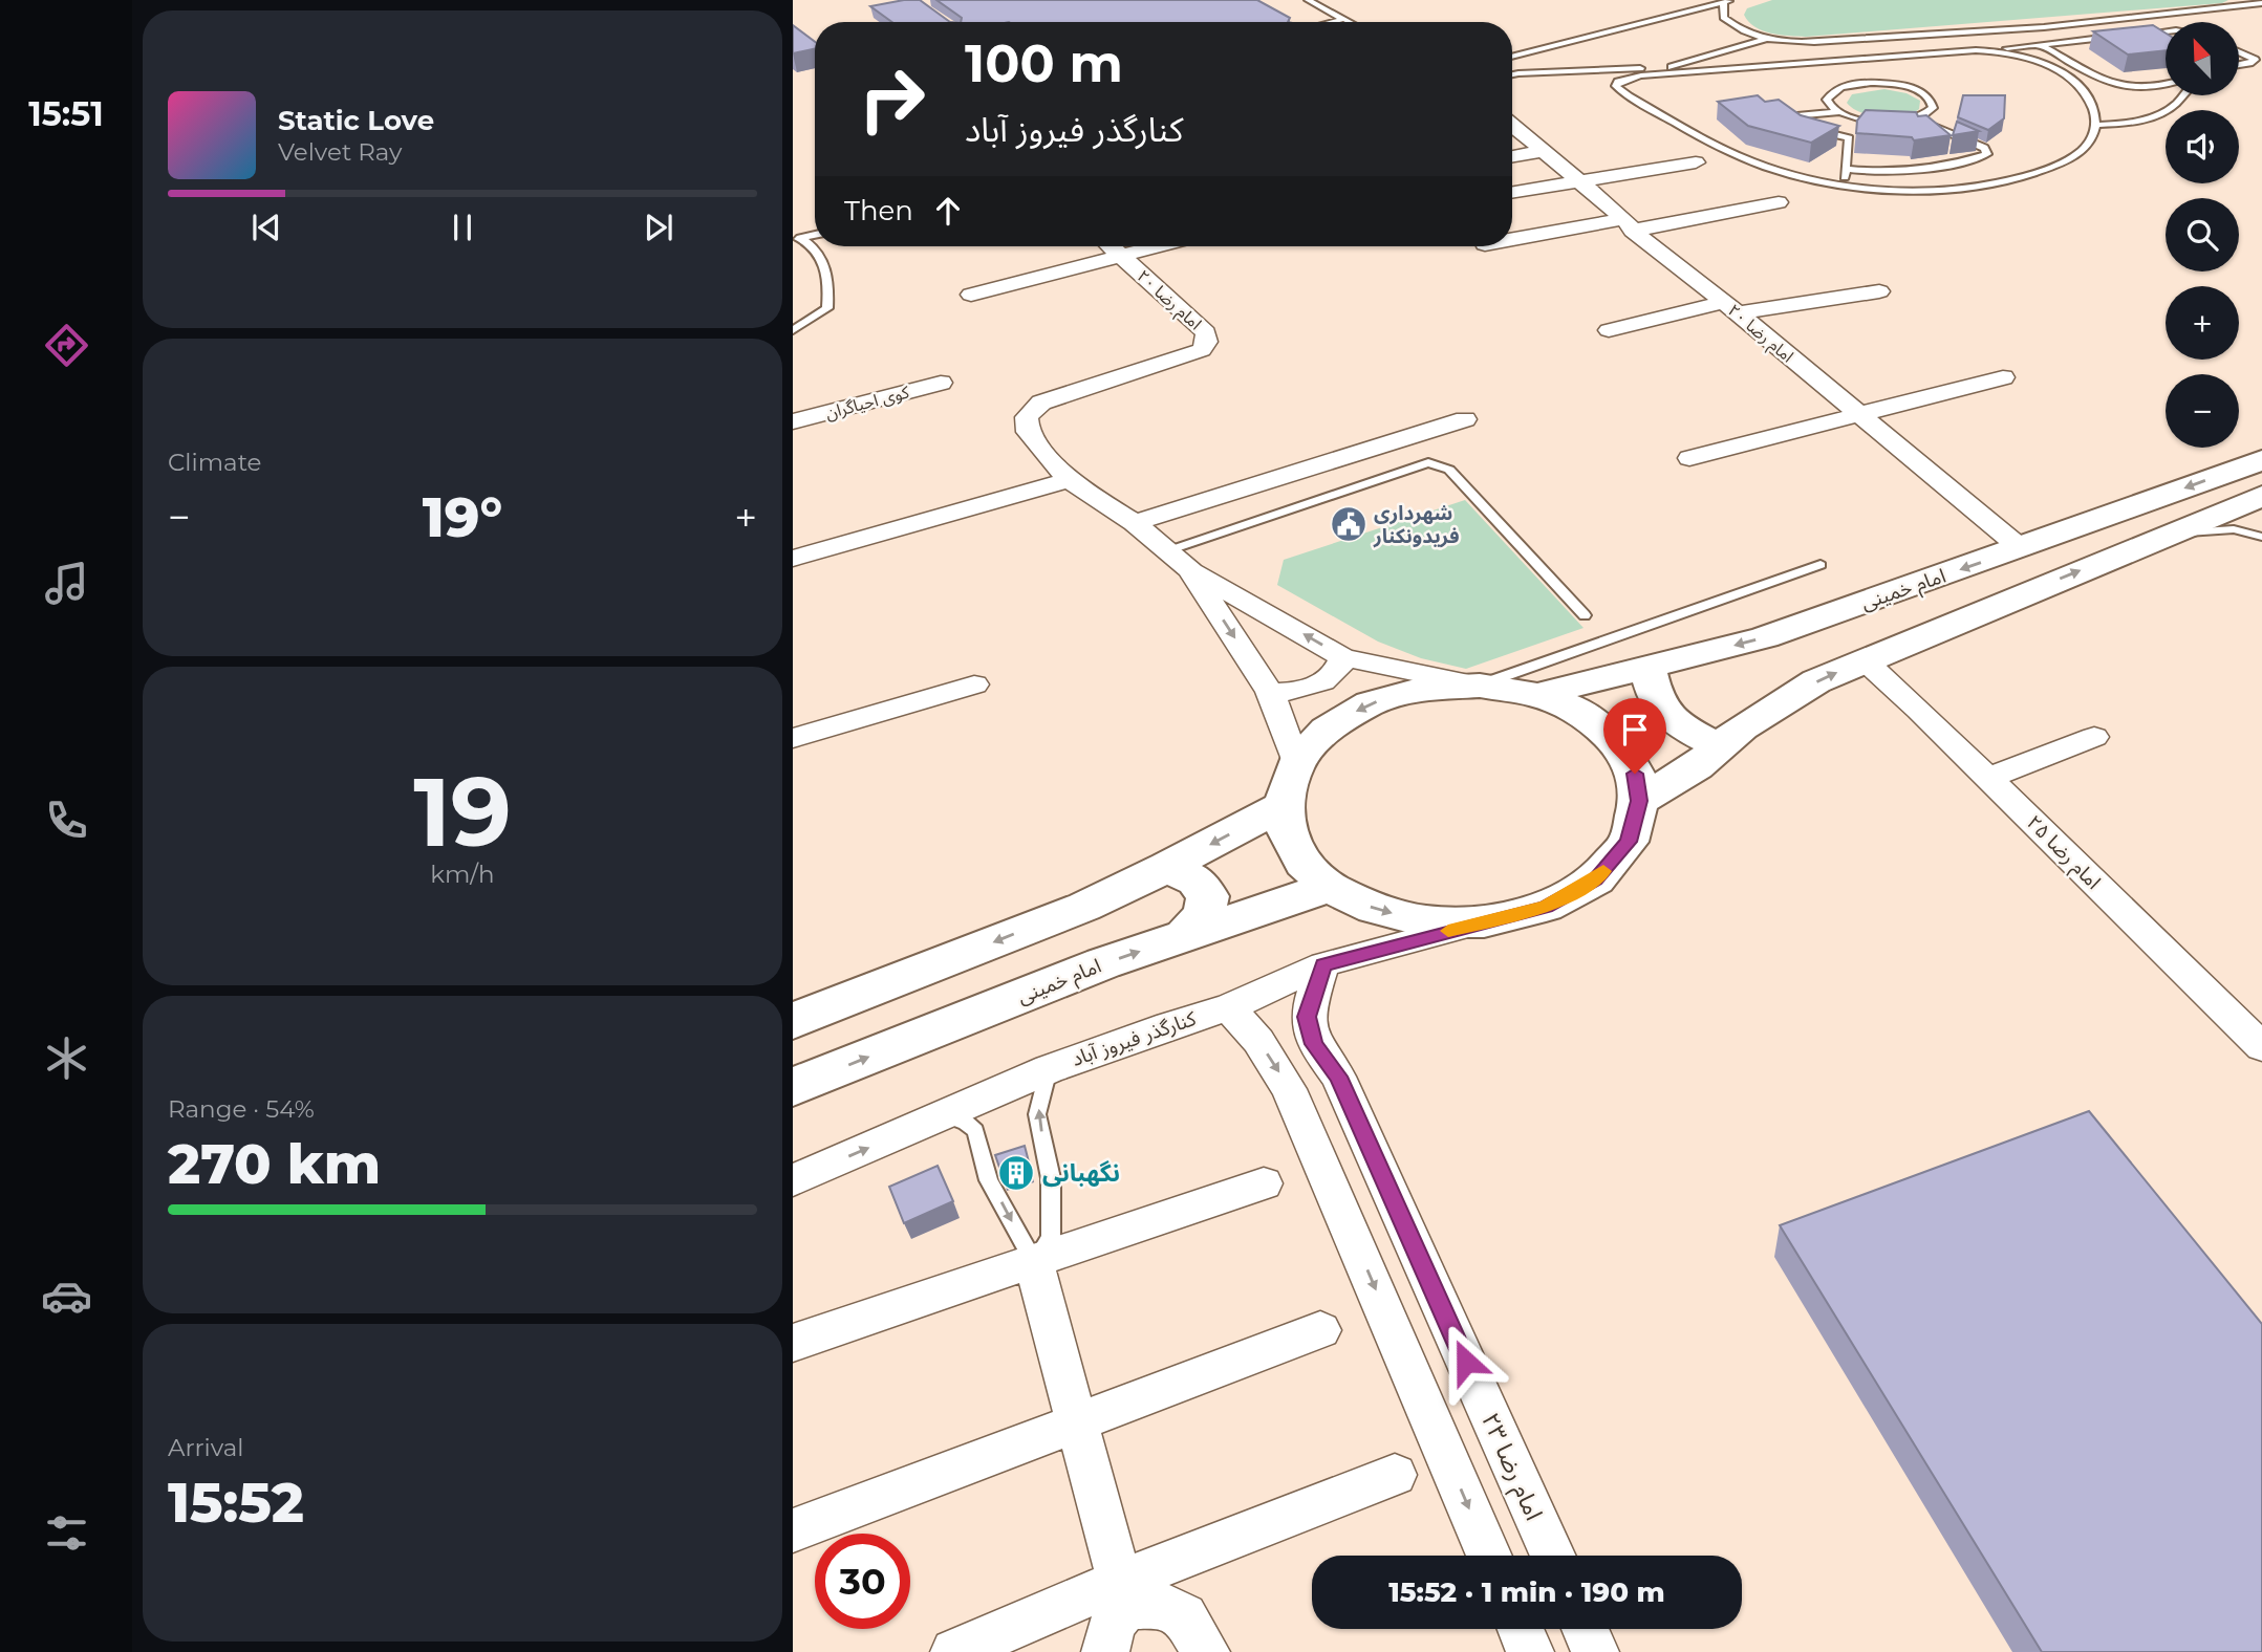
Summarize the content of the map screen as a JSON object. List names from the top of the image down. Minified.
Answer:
{"streets":{"main road":["امام خمینی"],"street":["امام رضا ۲۰","کوی احیاگران","امام رضا ۲۵","کنارگذر فیروز آباد","امام رضا ۲۳"]},"crossings":[["امام رضا ۲۰","امام خمینی"],["کنارگذر فیروز آباد","امام رضا ۲۳"]],"places":{"public building":["شهرداری فریدونکنار"],"building":["نگهبانی"]},"north":"top left","page":{"tabs":"15:51","map_buttons":["+","−"],"turn":["100 m","کنارگذر فیروز آباد"],"song":["Static Love","Velvet Ray"],"then":"Then","tile":["Climate",["19","km/h"],["Range · 54%","270 km"],["Arrival","15:52"]],"heat":["−","19°","+"],"limit":"30","trip":"15:52 · 1 min · 190 m"}}
